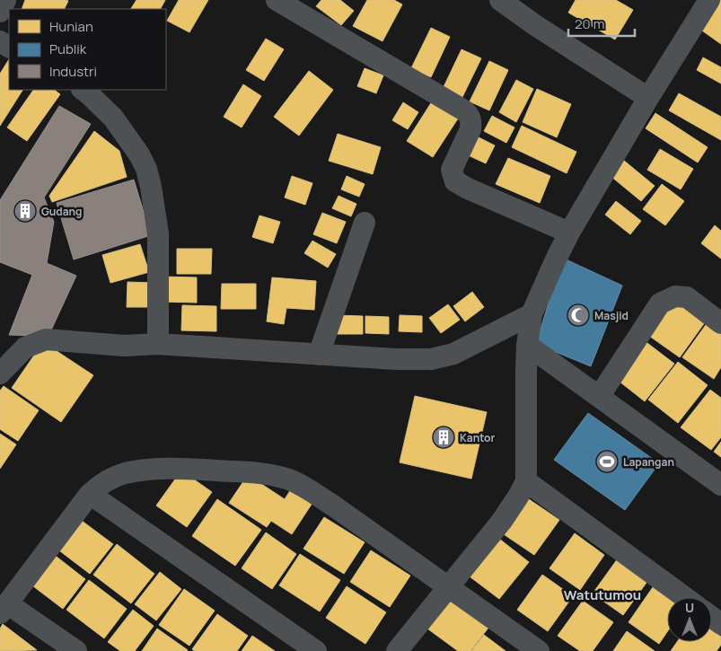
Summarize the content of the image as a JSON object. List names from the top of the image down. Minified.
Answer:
{"districts":["Watutumou"],"places":{"building":["Gudang","Kantor"],"mosque":["Masjid"],"sports":["Lapangan"]},"legend":["Hunian","Publik","Industri"],"scale_bar":"20 m","north":"top"}
